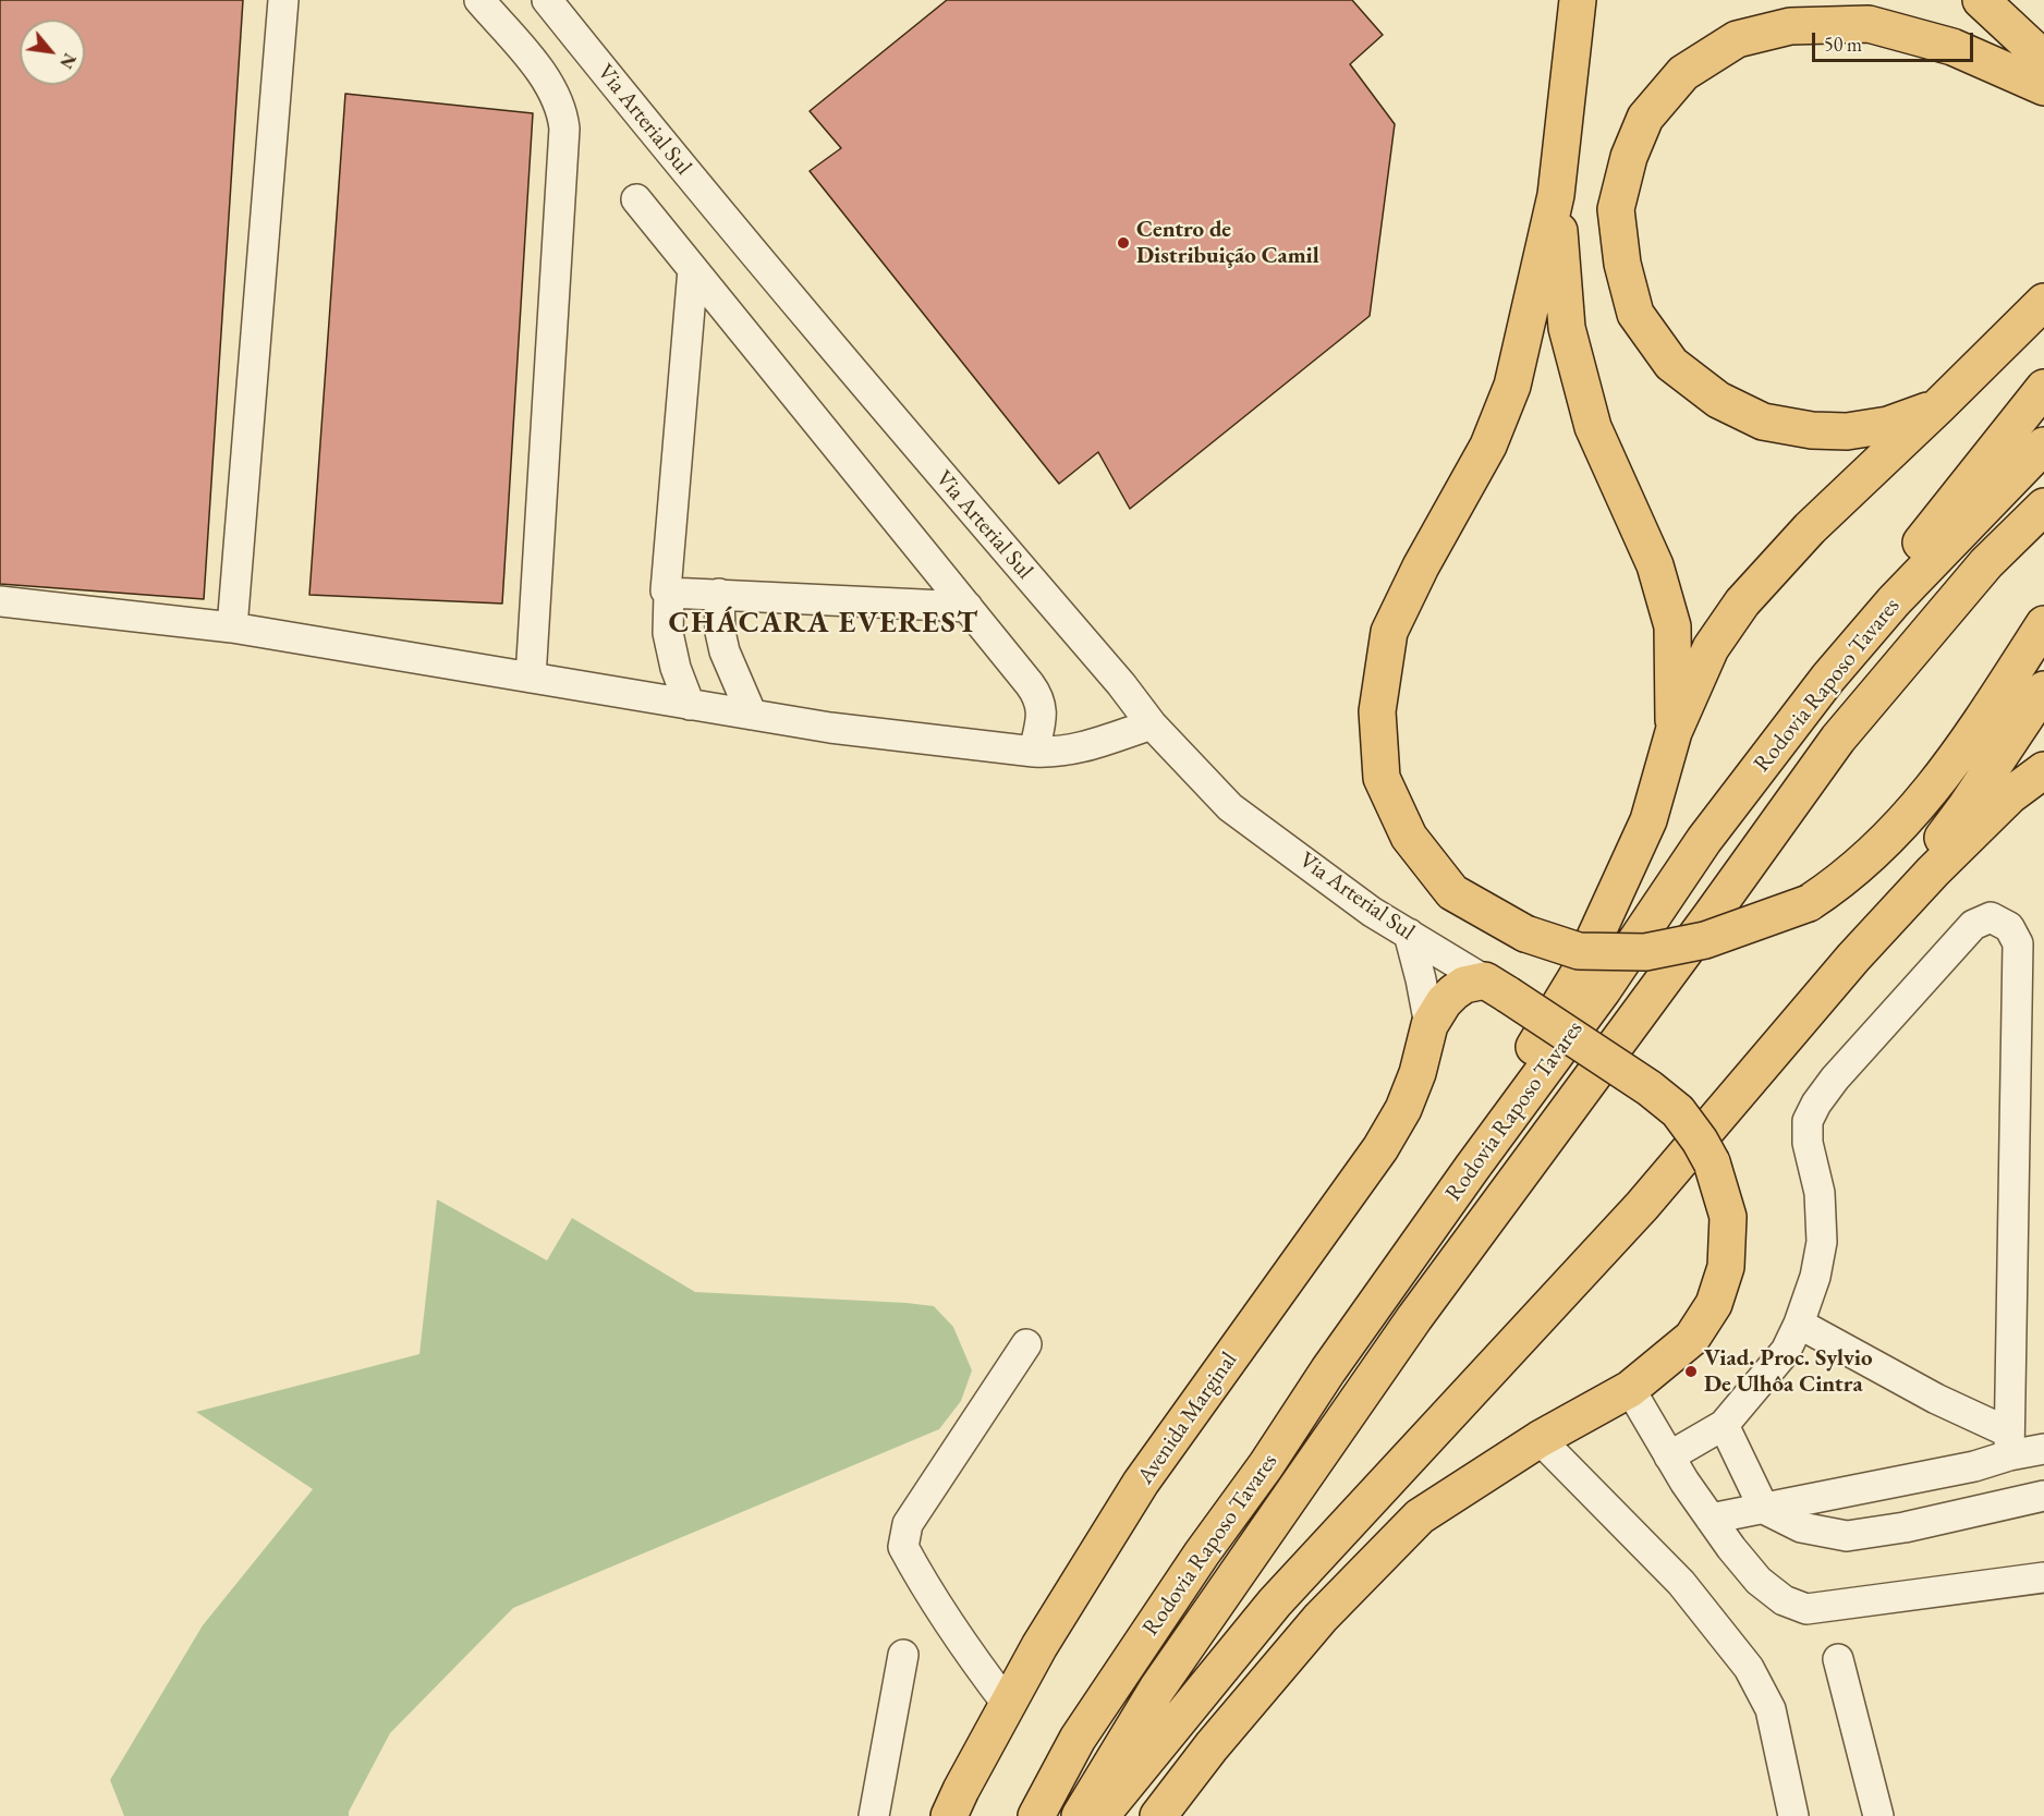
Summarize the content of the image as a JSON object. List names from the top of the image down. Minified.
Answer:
{"streets":{"main road":["Rodovia Raposo Tavares","Avenida Marginal"],"street":["Via Arterial Sul"]},"crossings":[["Via Arterial Sul","Avenida Marginal"]],"districts":["CHÁCARA EVEREST"],"places":["Centro de Distribuição Camil","Viad. Proc. Sylvio De Ulhôa Cintra"],"scale_bar":"50 m","north":"bottom right"}
